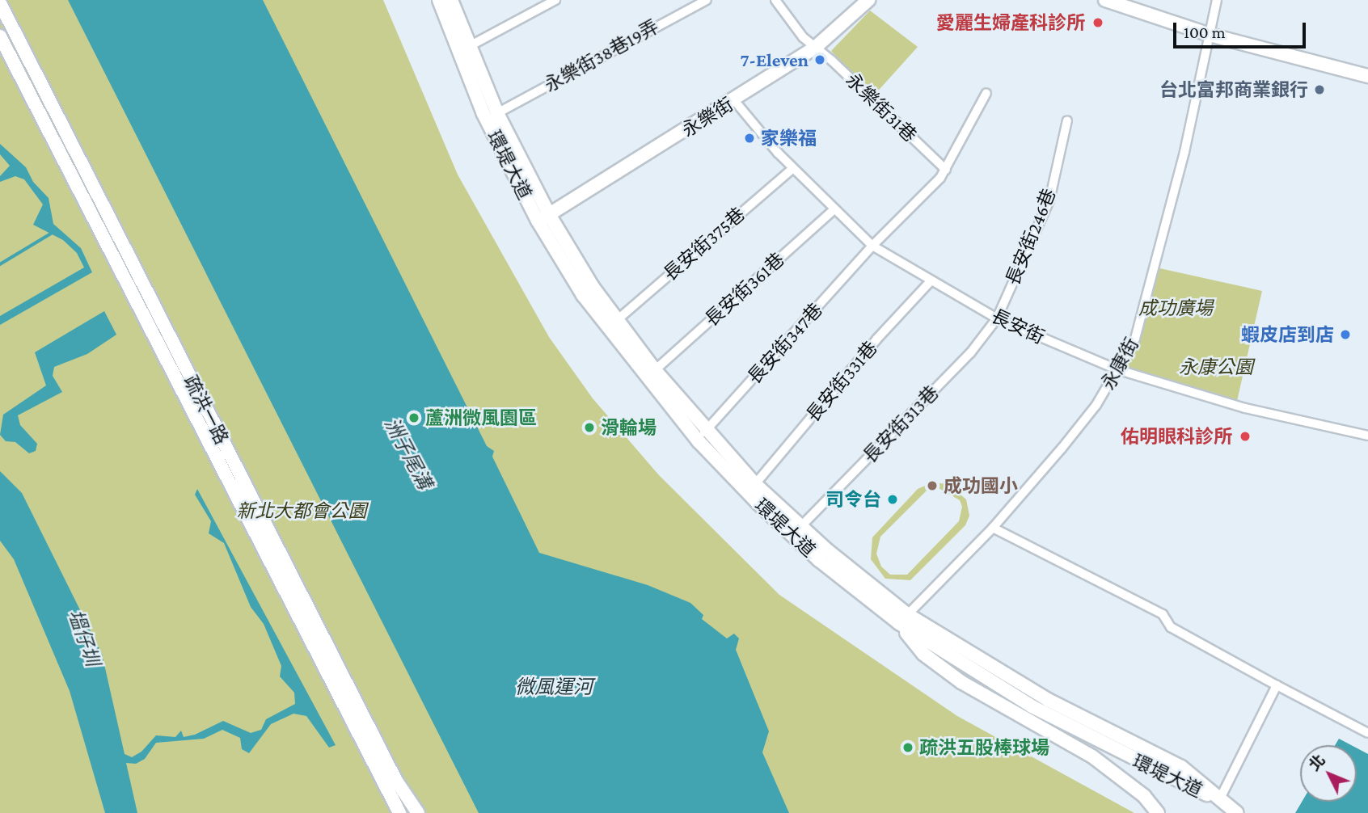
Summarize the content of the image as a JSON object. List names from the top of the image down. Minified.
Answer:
{"streets":{"street":["永樂街38巷19弄","永樂街31巷","永樂街","環堤大道","長安街246巷","長安街375巷","長安街361巷","長安街","長安街347巷","永康街","長安街331巷","疏洪一路","長安街313巷"]},"crossings":[["永樂街38巷19弄","環堤大道"],["永樂街31巷","永樂街"],["永樂街31巷","長安街347巷"],["永樂街","環堤大道"],["永樂街","長安街"],["環堤大道","長安街375巷"],["環堤大道","長安街361巷"],["環堤大道","長安街347巷"],["環堤大道","永康街"],["環堤大道","長安街331巷"],["環堤大道","長安街313巷"],["長安街246巷","長安街"],["長安街246巷","長安街313巷"],["長安街375巷","長安街"],["長安街361巷","長安街"],["長安街","長安街347巷"],["長安街","永康街"],["長安街","長安街331巷"],["長安街","長安街313巷"]],"water":["洲子尾溝","塭仔圳","微風運河"],"parks":["成功廣場","永康公園","新北大都會公園"],"places":["愛麗生婦產科診所","7-Eleven","台北富邦商業銀行","家樂福","蝦皮店到店","蘆洲微風園區","滑輪場","佑明眼科診所","成功國小","司令台","疏洪五股棒球場"],"scale_bar":"100 m","north":"top left"}
